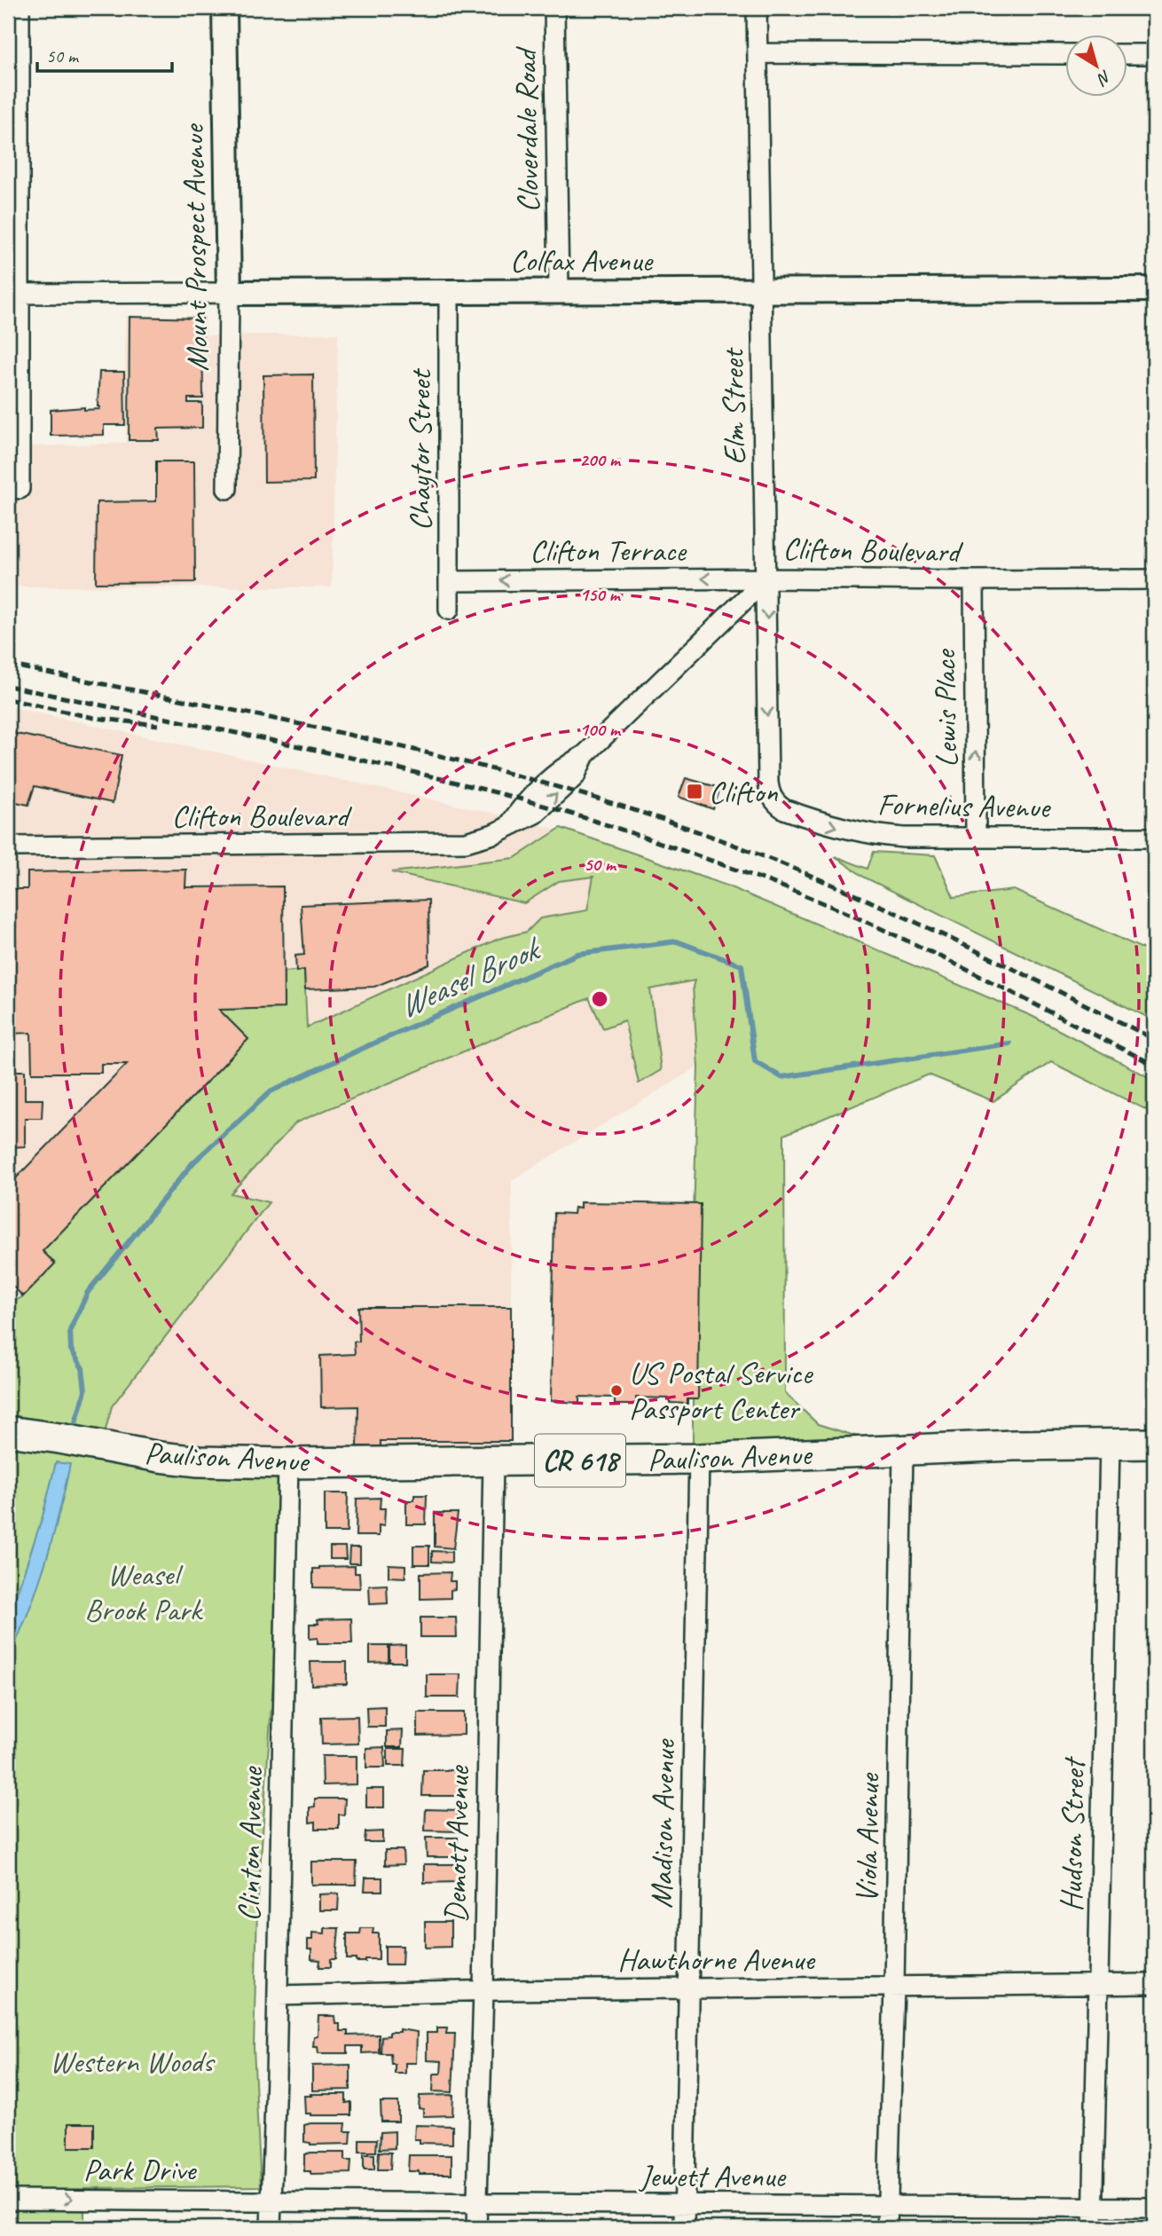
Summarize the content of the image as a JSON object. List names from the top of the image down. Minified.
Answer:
{"streets":{"main road":["Paulison Avenue","CR 618"],"street":["Cloverdale Road","Mount Prospect Avenue","Colfax Avenue","Elm Street","Chaytor Street","Clifton Terrace","Clifton Boulevard","Lewis Place","Fornelius Avenue","Madison Avenue","Hudson Street","Viola Avenue","Clinton Avenue","Demott Avenue","Hawthorne Avenue","Park Drive","Jewett Avenue"]},"crossings":[["Cloverdale Road","Colfax Avenue"],["Mount Prospect Avenue","Colfax Avenue"],["Colfax Avenue","Elm Street"],["Colfax Avenue","Chaytor Street"],["Elm Street","Clifton Terrace"],["Elm Street","Clifton Boulevard"],["Elm Street","Fornelius Avenue"],["Chaytor Street","Clifton Terrace"],["Clifton Terrace","Clifton Boulevard"],["Clifton Boulevard","Lewis Place"],["Lewis Place","Fornelius Avenue"],["Paulison Avenue","Madison Avenue"],["Paulison Avenue","Hudson Street"],["Paulison Avenue","Viola Avenue"],["Paulison Avenue","Clinton Avenue"],["Paulison Avenue","Demott Avenue"],["Madison Avenue","Hawthorne Avenue"],["Madison Avenue","Jewett Avenue"],["Hudson Street","Hawthorne Avenue"],["Hudson Street","Jewett Avenue"],["Viola Avenue","Hawthorne Avenue"],["Viola Avenue","Jewett Avenue"],["Clinton Avenue","Hawthorne Avenue"],["Clinton Avenue","Park Drive"],["Clinton Avenue","Jewett Avenue"],["Demott Avenue","Hawthorne Avenue"],["Demott Avenue","Jewett Avenue"],["Park Drive","Jewett Avenue"]],"one_way":["Clifton Terrace","Lewis Place","Fornelius Avenue","Park Drive"],"water":["Weasel Brook"],"parks":["Weasel Brook Park","Western Woods"],"places":{"transit":["Clifton"],"other":["US Postal Service Passport Center"]},"scale_bar":"50 m","north":"bottom right","rings":["200 m","150 m","100 m","50 m"]}
